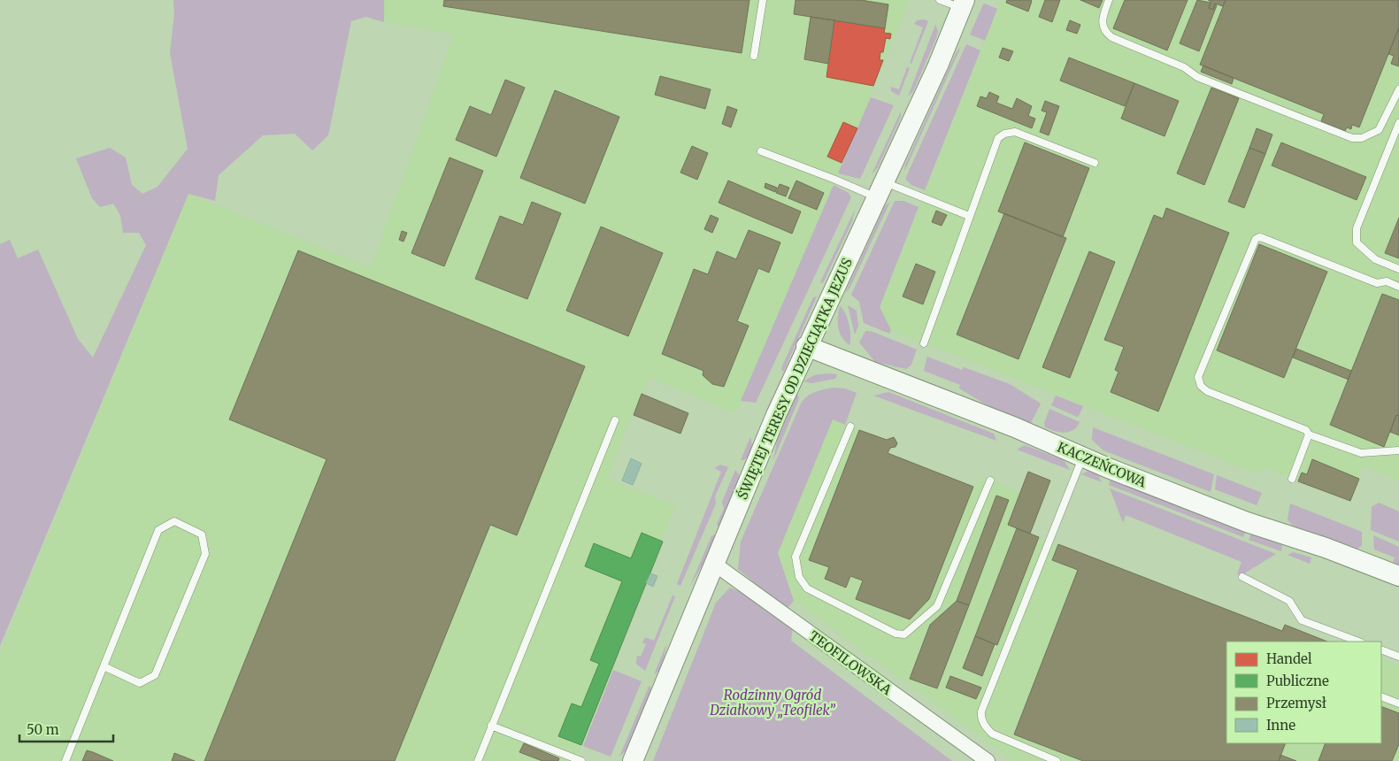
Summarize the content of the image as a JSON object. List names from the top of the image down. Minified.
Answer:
{"streets":{"street":["ŚWIĘTEJ TERESY OD DZIECIĄTKA JEZUS","KACZEŃCOWA","TEOFILOWSKA"]},"crossings":[["ŚWIĘTEJ TERESY OD DZIECIĄTKA JEZUS","KACZEŃCOWA"],["ŚWIĘTEJ TERESY OD DZIECIĄTKA JEZUS","TEOFILOWSKA"]],"parks":["Rodzinny Ogród Działkowy „Teofilek”"],"legend":["Handel","Publiczne","Przemysł","Inne"],"scale_bar":"50 m"}
